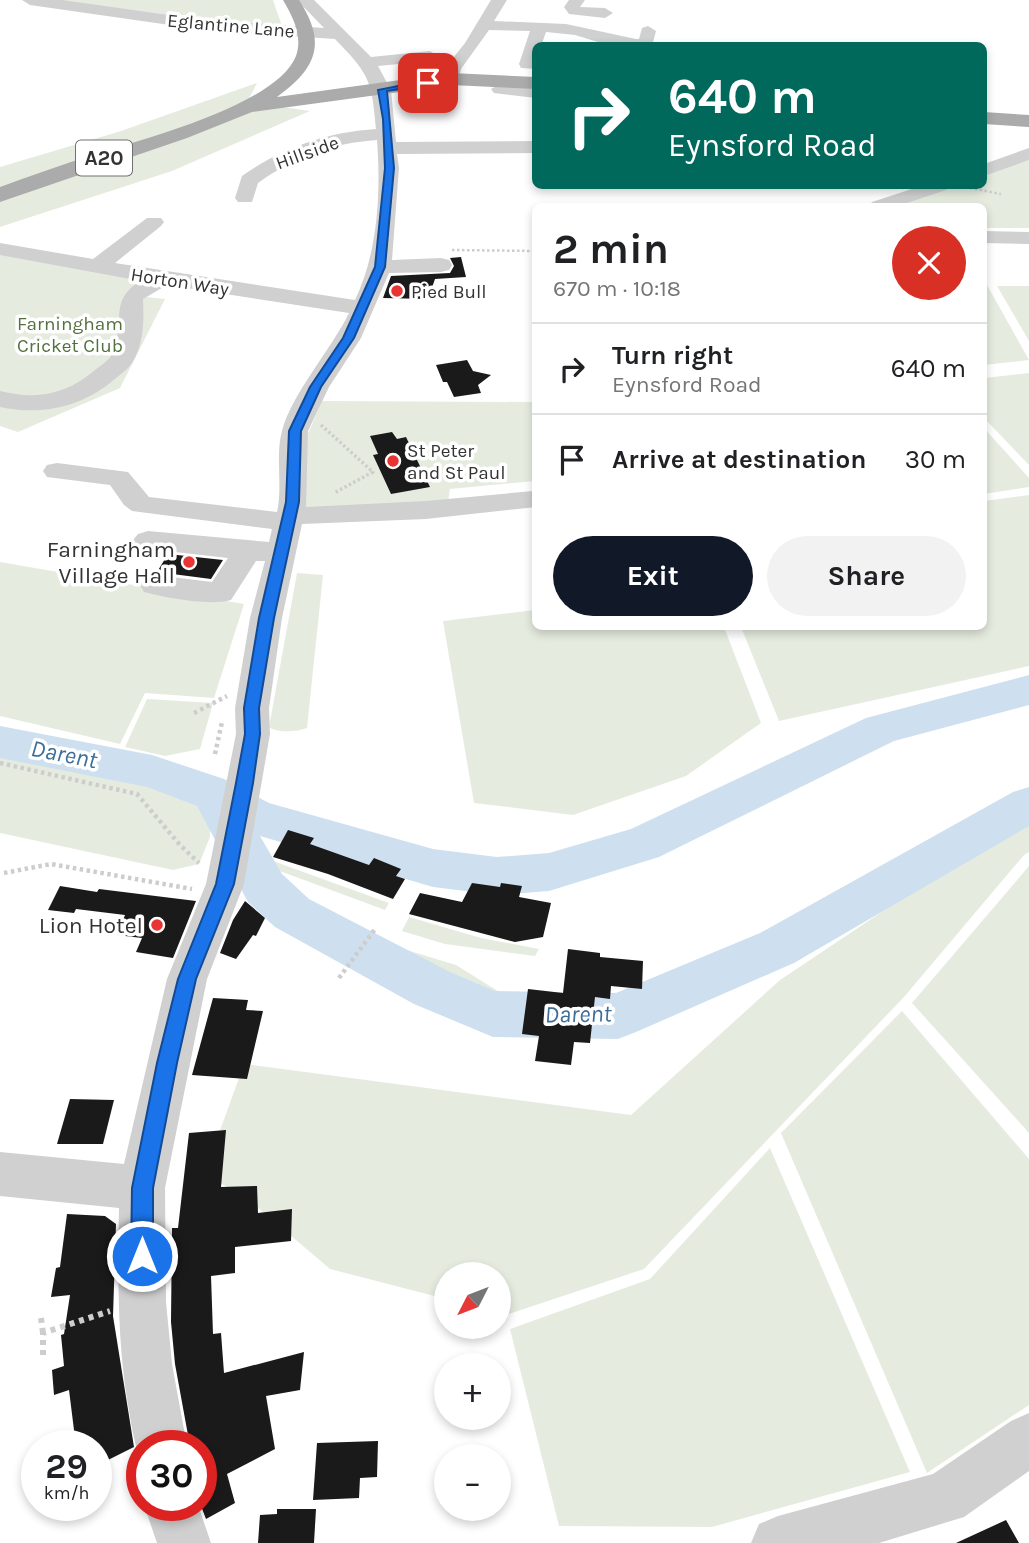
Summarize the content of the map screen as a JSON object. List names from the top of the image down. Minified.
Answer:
{"streets":{"main road":["A20"],"street":["Eglantine Lane","Hillside","Horton Way"]},"crossings":[["Eglantine Lane","A20"]],"water":["Darent"],"parks":["Farningham Cricket Club"],"places":["Pied Bull","St Peter and St Paul","Farningham Village Hall","Lion Hotel"],"north":"bottom left","page":{"turn":["640 m","Eynsford Road"],"heading":["2 min","670 m · 10:18"],"list":[{"name":"Turn right","note":"Eynsford Road","value":"640 m"},{"name":"Arrive at destination","value":"30 m"}],"buttons":["Exit","Share"],"map_buttons":["+","−"],"speed":"29 km/h","limit":"30"}}
